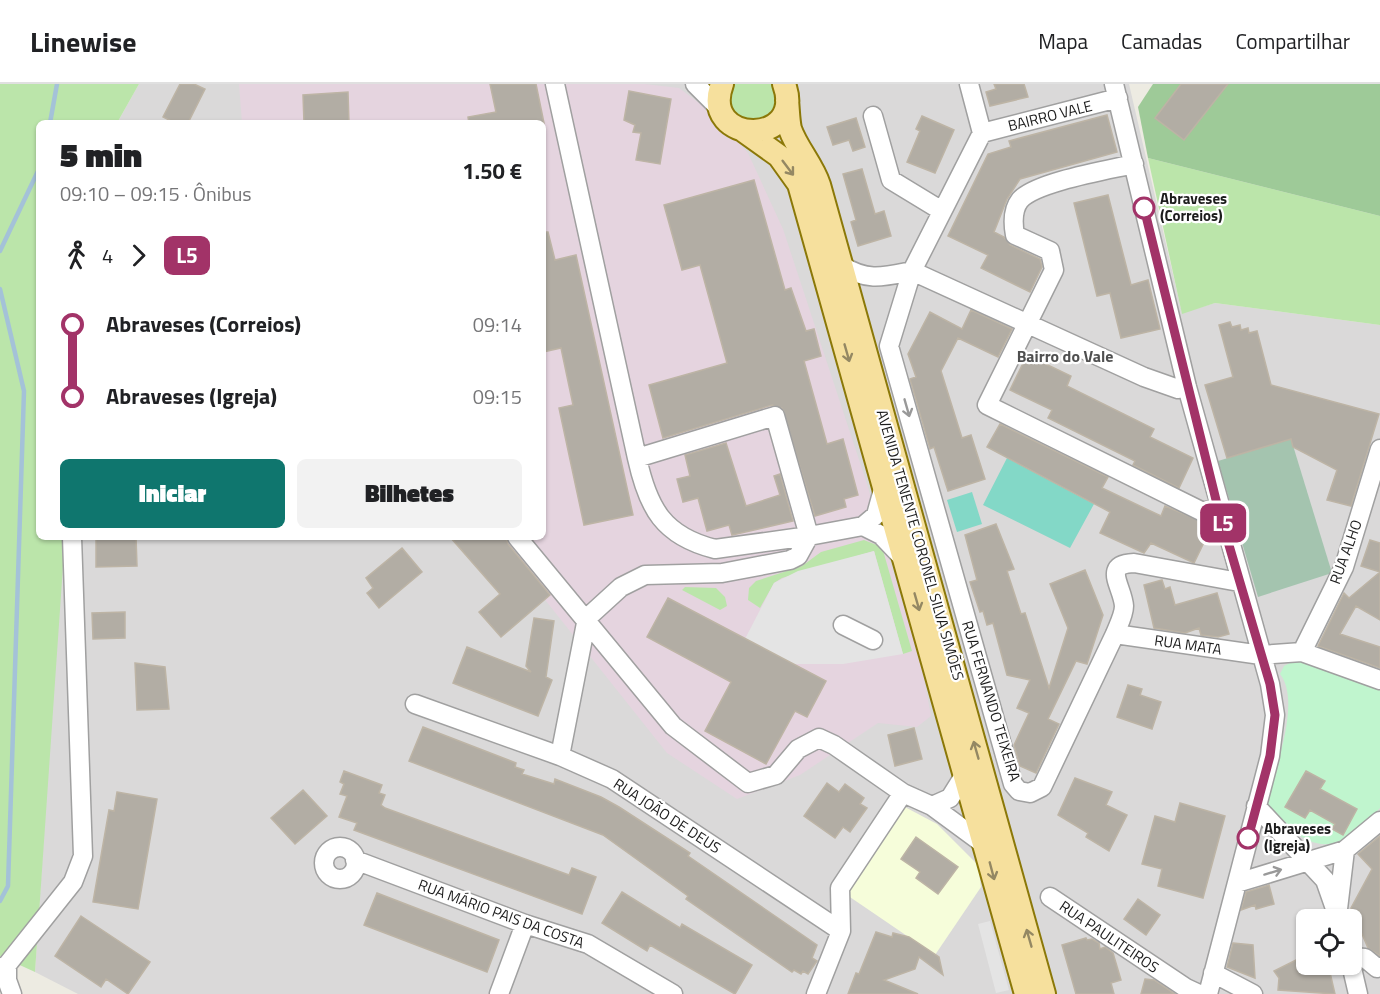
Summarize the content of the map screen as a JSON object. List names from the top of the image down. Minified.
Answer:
{"streets":{"main road":["AVENIDA TENENTE CORONEL SILVA SIMÕES"],"street":["BAIRRO VALE","RUA ALHO","RUA MATA","RUA FERNANDO TEIXEIRA","RUA JOÃO DE DEUS","RUA MÁRIO PAIS DA COSTA","RUA PAULITEIROS"]},"crossings":[["BAIRRO VALE","RUA FERNANDO TEIXEIRA"],["RUA ALHO","RUA MATA"],["RUA MATA","RUA FERNANDO TEIXEIRA"]],"districts":["Bairro do Vale"],"places":["Abraveses (Correios)","Abraveses (Igreja)"],"lines":["bus line L5"],"page":{"header":"Linewise","nav":["Mapa","Camadas","Compartilhar"],"on_map":"L5","heading":["5 min","09:10 – 09:15 · Ônibus","1.50 €"],"legs":["4","L5"],"list":[{"name":"Abraveses (Correios)","value":"09:14"},{"name":"Abraveses (Igreja)","value":"09:15"}],"buttons":["Iniciar","Bilhetes"]}}
